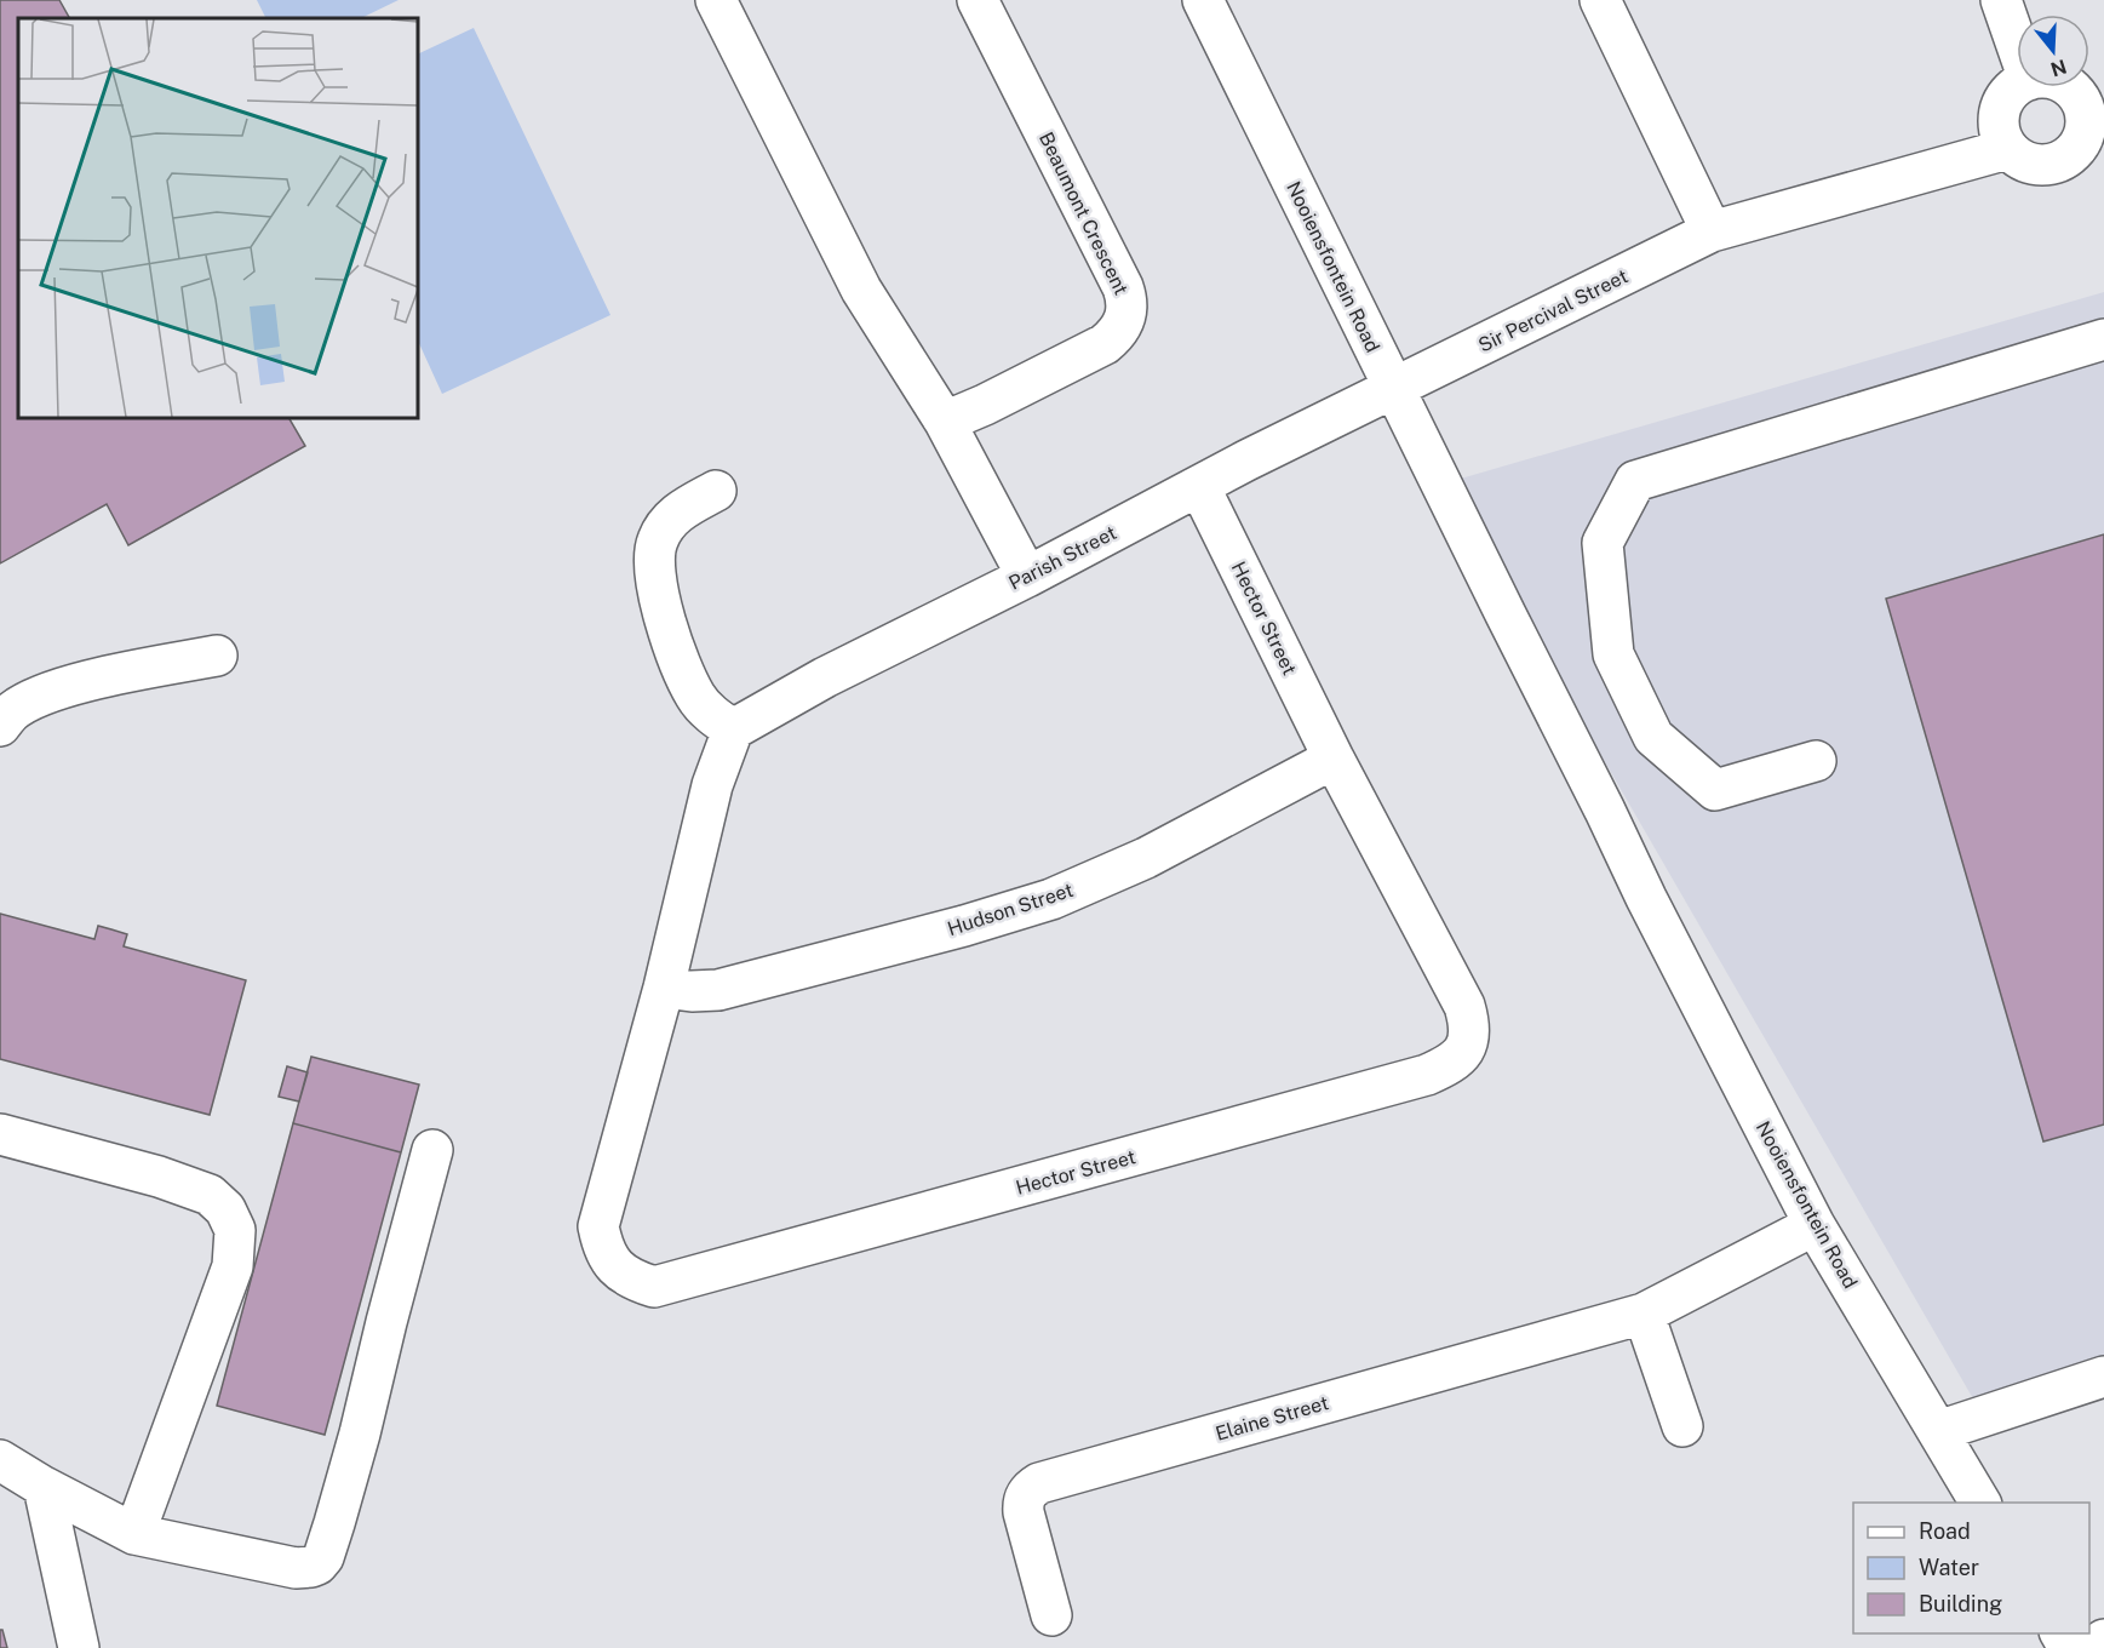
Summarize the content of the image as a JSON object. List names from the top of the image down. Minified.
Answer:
{"streets":{"street":["Beaumont Crescent","Nooiensfontein Road","Sir Percival Street","Parish Street","Hector Street","Hudson Street","Elaine Street"]},"crossings":[["Nooiensfontein Road","Sir Percival Street"],["Nooiensfontein Road","Parish Street"],["Nooiensfontein Road","Elaine Street"],["Sir Percival Street","Parish Street"],["Parish Street","Hector Street"],["Hector Street","Hudson Street"]],"legend":["Road","Water","Building"],"north":"bottom"}
